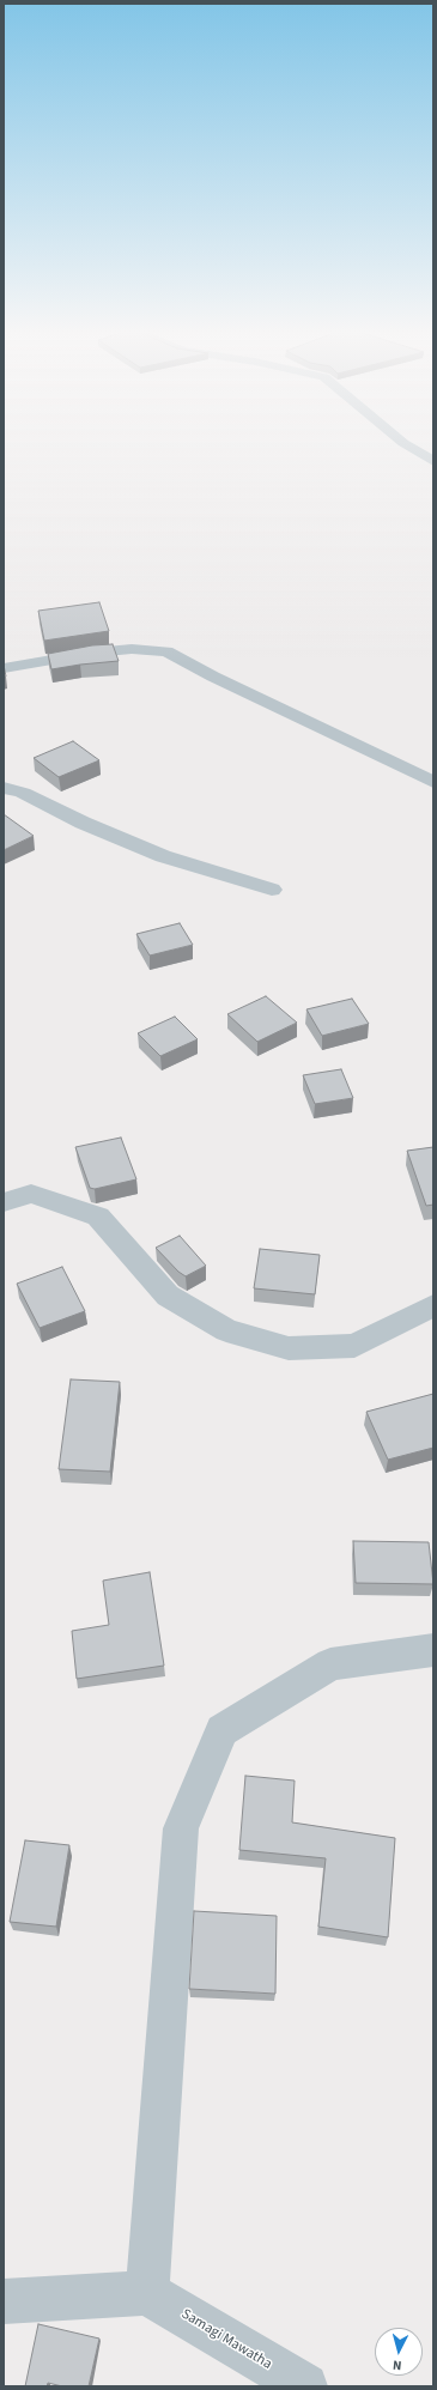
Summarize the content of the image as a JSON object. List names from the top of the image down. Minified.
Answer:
{"streets":{"street":["Samagi Mawatha"]},"north":"bottom"}
